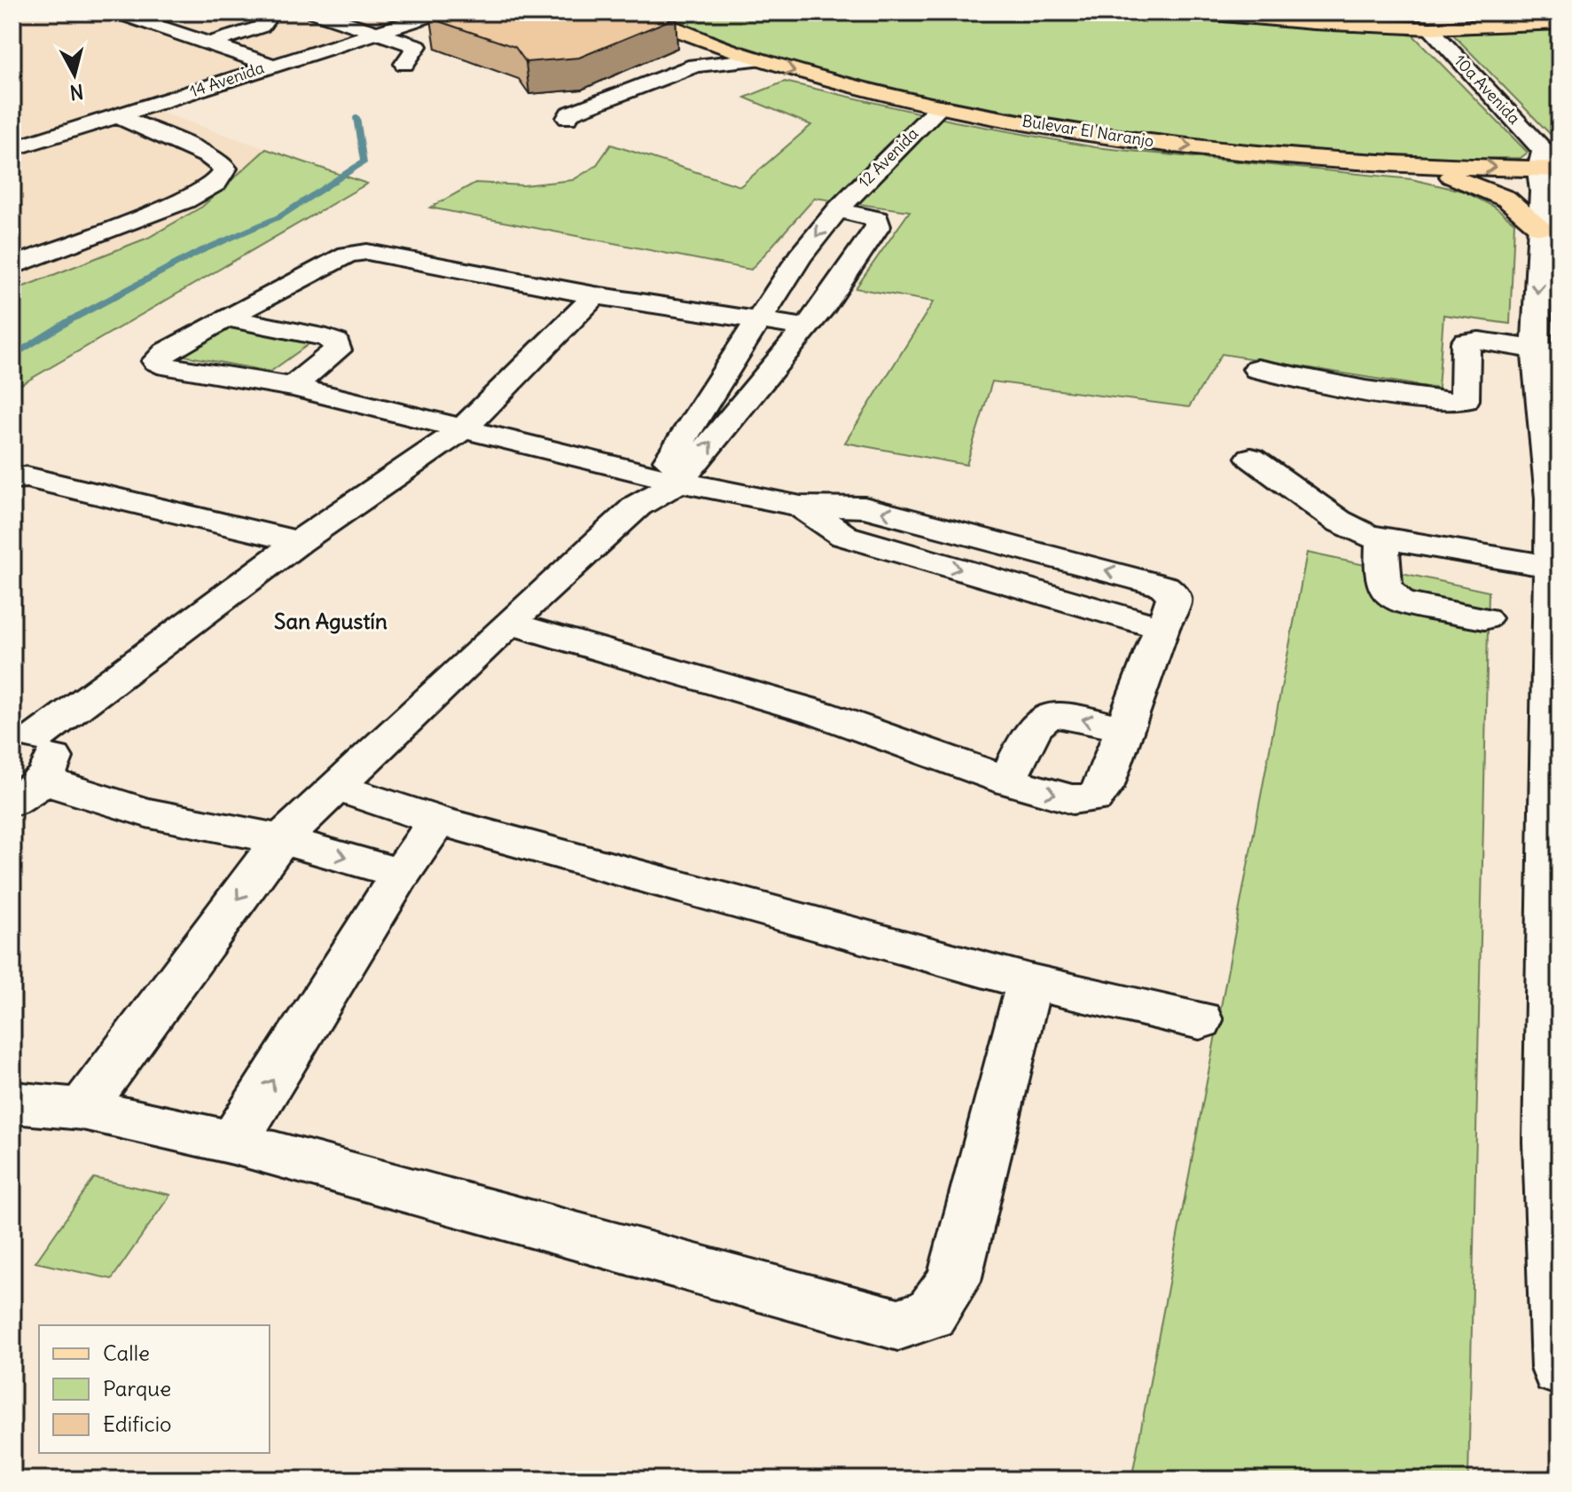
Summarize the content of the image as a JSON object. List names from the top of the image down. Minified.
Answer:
{"streets":{"main road":["Bulevar El Naranjo"],"street":["14 Avenida","10a Avenida","12 Avenida"]},"crossings":[["10a Avenida","Bulevar El Naranjo"],["Bulevar El Naranjo","12 Avenida"]],"districts":["San Agustín"],"legend":["Calle","Parque","Edificio"],"north":"bottom"}
